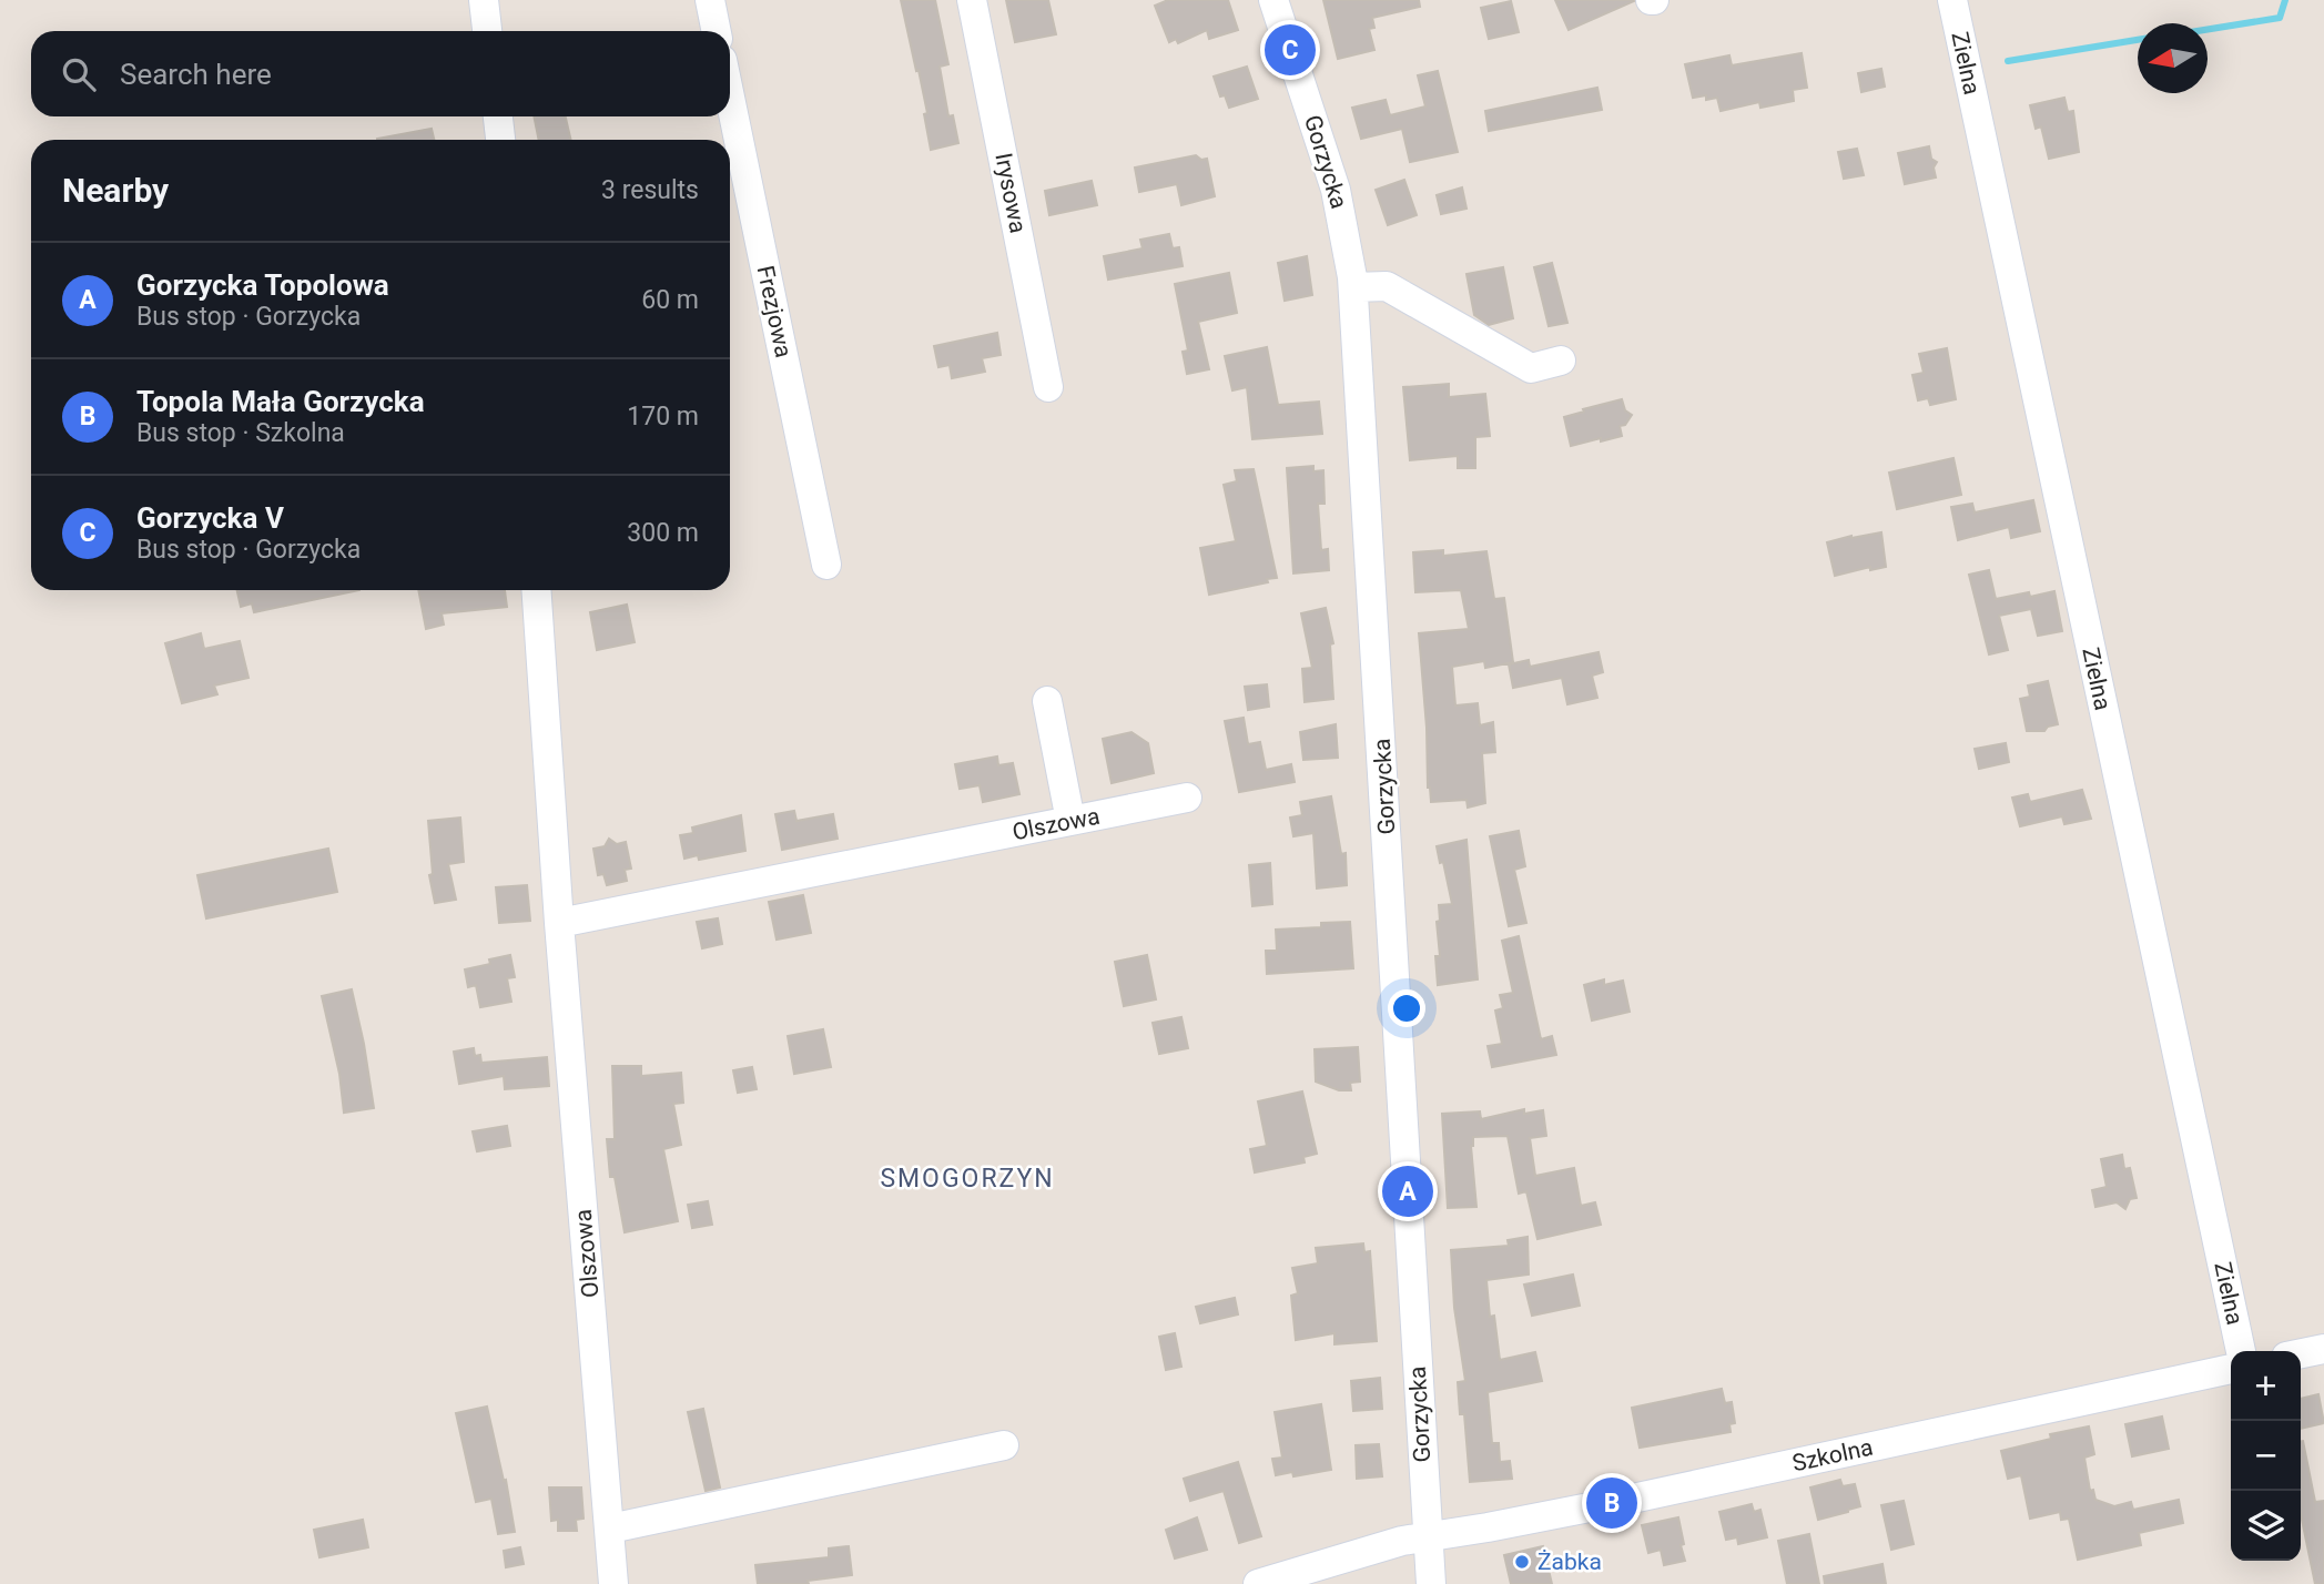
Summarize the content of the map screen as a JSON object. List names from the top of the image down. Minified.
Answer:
{"streets":{"street":["Zielna","Gorzycka","Irysowa","Frezjowa","Olszowa","Szkolna"]},"crossings":[["Gorzycka","Szkolna"]],"districts":["SMOGORZYN"],"places":["Żabka"],"north":"left","page":{"pins":["C","A","B"],"search":"Search here","heading":["Nearby","3 results"],"list":[{"mark":"A","name":"Gorzycka Topolowa","note":"Bus stop · Gorzycka","value":"60 m"},{"mark":"B","name":"Topola Mała Gorzycka","note":"Bus stop · Szkolna","value":"170 m"},{"mark":"C","name":"Gorzycka V","note":"Bus stop · Gorzycka","value":"300 m"}],"map_buttons":["+","−"]}}
